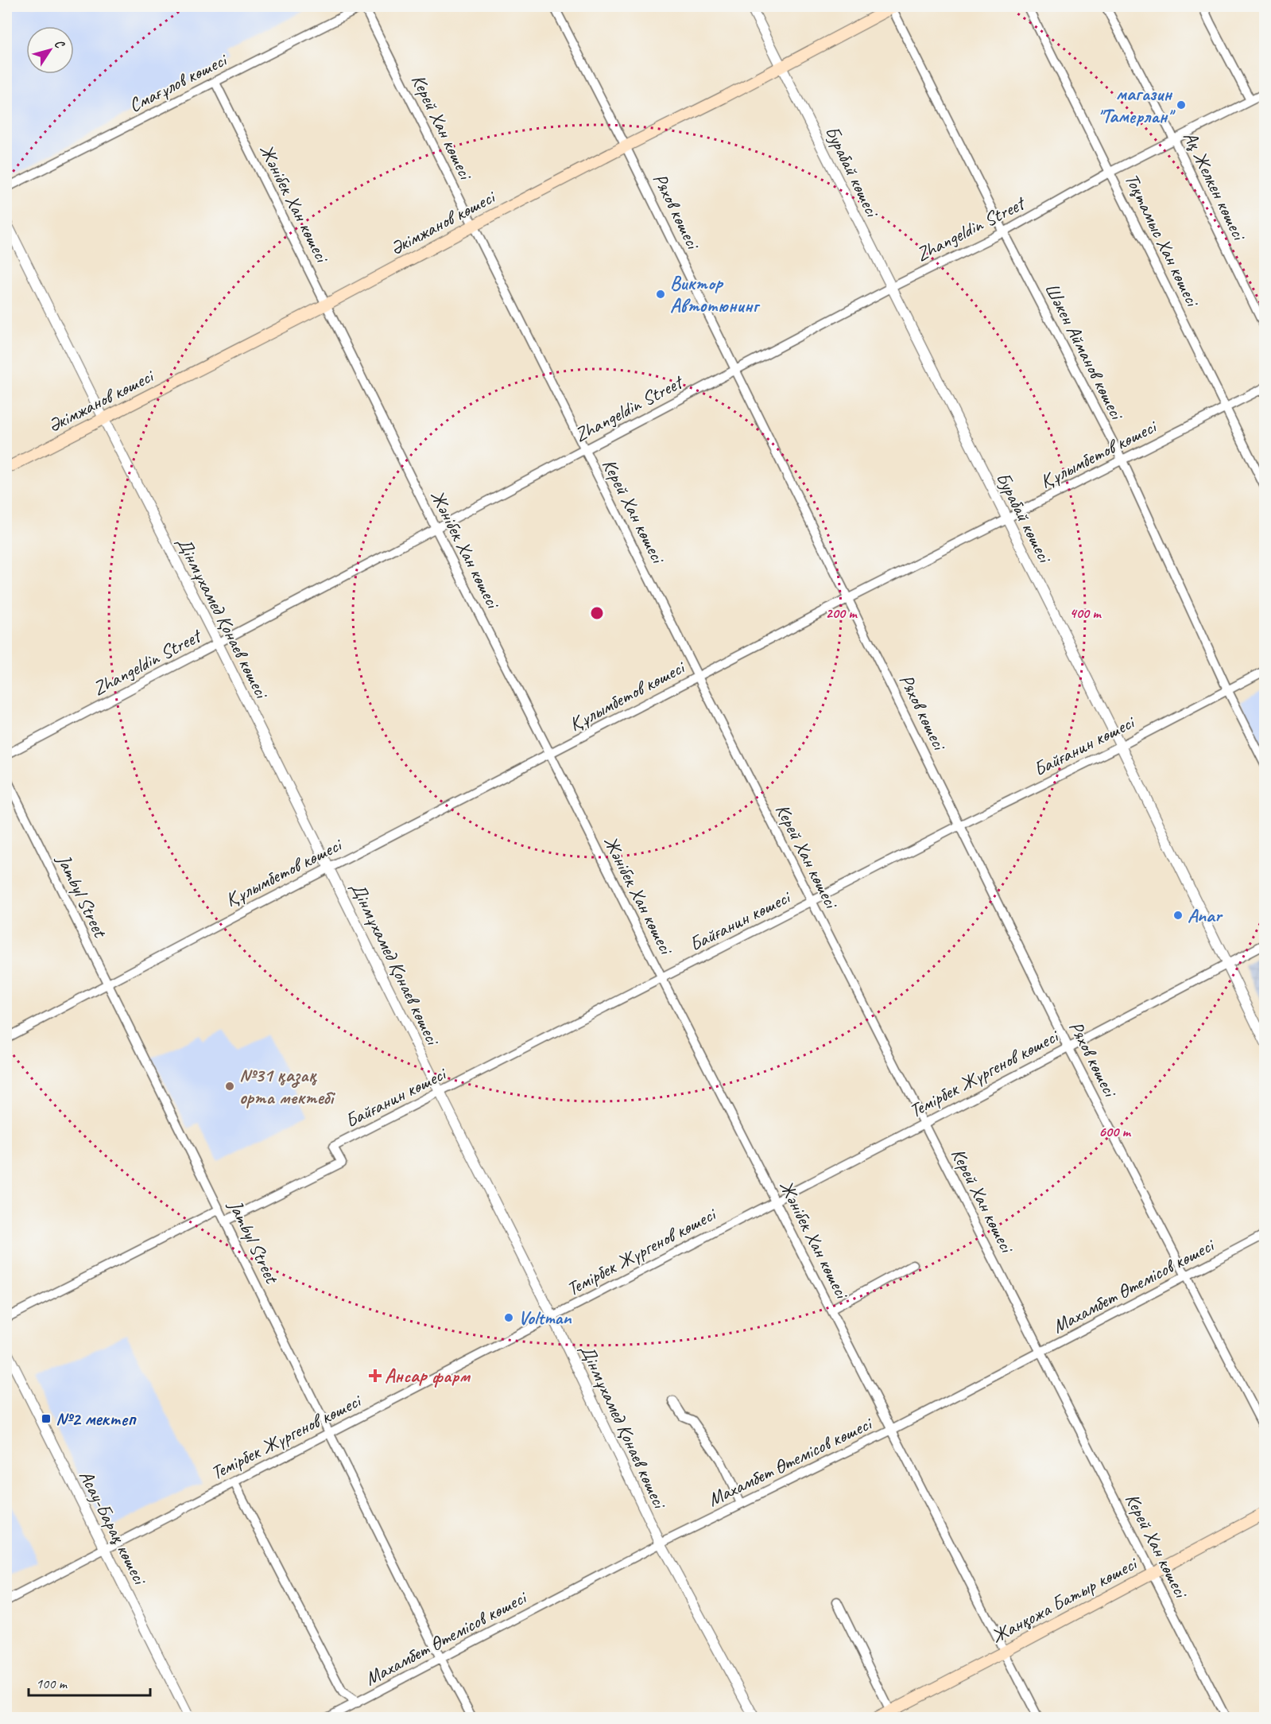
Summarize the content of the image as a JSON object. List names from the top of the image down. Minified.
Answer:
{"streets":{"main road":["Әкімжанов көшесі","Жанқожа Батыр көшесі"],"street":["Смағұлов көшесі","Керей Хан көшесі","Бурабай көшесі","Ақ Желкен көшесі","Жәнібек Хан көшесі","Ряхов көшесі","Zhangeldin Street","Тоқтамыс Хан көшесі","Шәкен Айманов көшесі","Құлымбетов көшесі","Дінмұхамед Қонаев көшесі","Байғанин көшесі","Jambyl Street","Темірбек Жүргенов көшесі","Махамбет Өтемісов көшесі","Асау-Барақ көшесі"]},"crossings":[["Смағұлов көшесі","Керей Хан көшесі"],["Смағұлов көшесі","Жәнібек Хан көшесі"],["Керей Хан көшесі","Әкімжанов көшесі"],["Керей Хан көшесі","Zhangeldin Street"],["Керей Хан көшесі","Құлымбетов көшесі"],["Керей Хан көшесі","Байғанин көшесі"],["Керей Хан көшесі","Темірбек Жүргенов көшесі"],["Керей Хан көшесі","Махамбет Өтемісов көшесі"],["Керей Хан көшесі","Жанқожа Батыр көшесі"],["Бурабай көшесі","Әкімжанов көшесі"],["Бурабай көшесі","Zhangeldin Street"],["Бурабай көшесі","Құлымбетов көшесі"],["Бурабай көшесі","Байғанин көшесі"],["Бурабай көшесі","Темірбек Жүргенов көшесі"],["Ақ Желкен көшесі","Zhangeldin Street"],["Жәнібек Хан көшесі","Әкімжанов көшесі"],["Жәнібек Хан көшесі","Zhangeldin Street"],["Жәнібек Хан көшесі","Құлымбетов көшесі"],["Жәнібек Хан көшесі","Байғанин көшесі"],["Жәнібек Хан көшесі","Темірбек Жүргенов көшесі"],["Жәнібек Хан көшесі","Махамбет Өтемісов көшесі"],["Жәнібек Хан көшесі","Жанқожа Батыр көшесі"],["Ряхов көшесі","Әкімжанов көшесі"],["Ряхов көшесі","Zhangeldin Street"],["Ряхов көшесі","Құлымбетов көшесі"],["Ряхов көшесі","Байғанин көшесі"],["Ряхов көшесі","Темірбек Жүргенов көшесі"],["Ряхов көшесі","Махамбет Өтемісов көшесі"],["Әкімжанов көшесі","Шәкен Айманов көшесі"],["Әкімжанов көшесі","Дінмұхамед Қонаев көшесі"],["Zhangeldin Street","Тоқтамыс Хан көшесі"],["Zhangeldin Street","Шәкен Айманов көшесі"],["Zhangeldin Street","Дінмұхамед Қонаев көшесі"],["Тоқтамыс Хан көшесі","Құлымбетов көшесі"],["Шәкен Айманов көшесі","Құлымбетов көшесі"],["Шәкен Айманов көшесі","Байғанин көшесі"],["Құлымбетов көшесі","Дінмұхамед Қонаев көшесі"],["Құлымбетов көшесі","Jambyl Street"],["Дінмұхамед Қонаев көшесі","Байғанин көшесі"],["Дінмұхамед Қонаев көшесі","Темірбек Жүргенов көшесі"],["Дінмұхамед Қонаев көшесі","Махамбет Өтемісов көшесі"],["Байғанин көшесі","Jambyl Street"],["Jambyl Street","Темірбек Жүргенов көшесі"],["Jambyl Street","Махамбет Өтемісов көшесі"],["Темірбек Жүргенов көшесі","Асау-Барақ көшесі"]],"places":{"other":["магазин \"Тамерлан\"","Виктор Автотюнинг","Anar","№31 қазақ орта мектебі","Voltman"],"health":["Ансар фарм"],"transit":["№2 мектеп"]},"scale_bar":"100 m","north":"top right","rings":["200 m","400 m","600 m"]}
